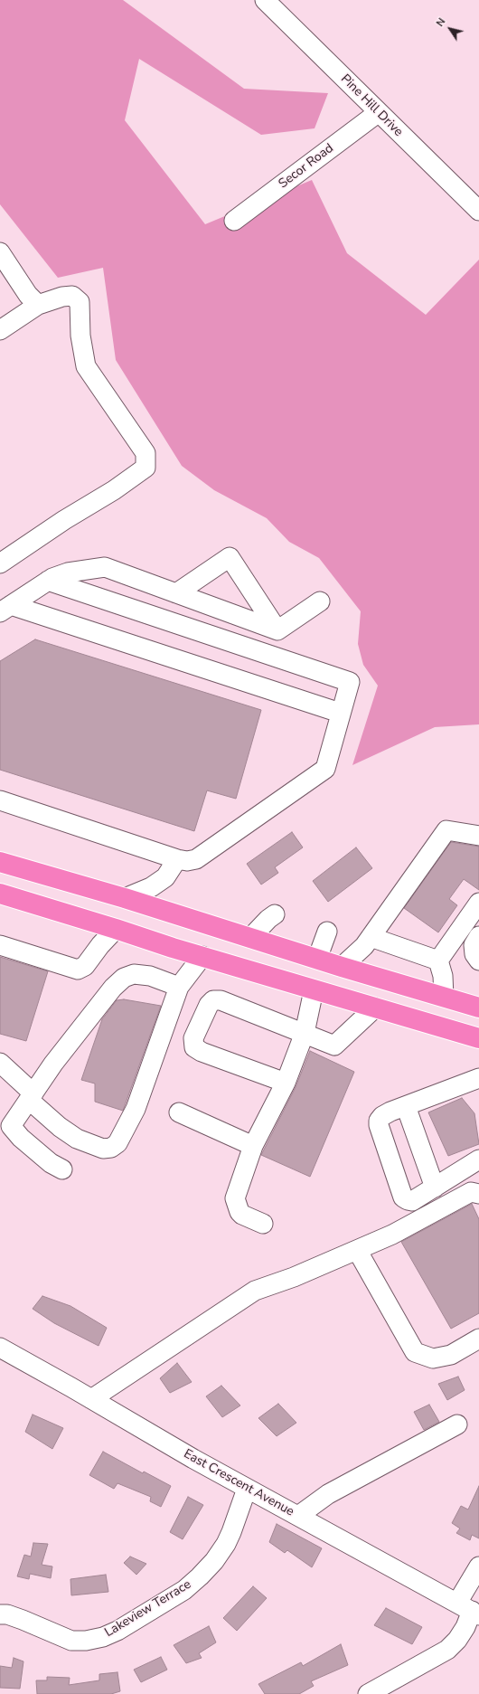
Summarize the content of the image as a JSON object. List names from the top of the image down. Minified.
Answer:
{"streets":{"street":["Pine Hill Drive","Secor Road","East Crescent Avenue","Lakeview Terrace"]},"crossings":[["Pine Hill Drive","Secor Road"],["East Crescent Avenue","Lakeview Terrace"]],"north":"top left"}
